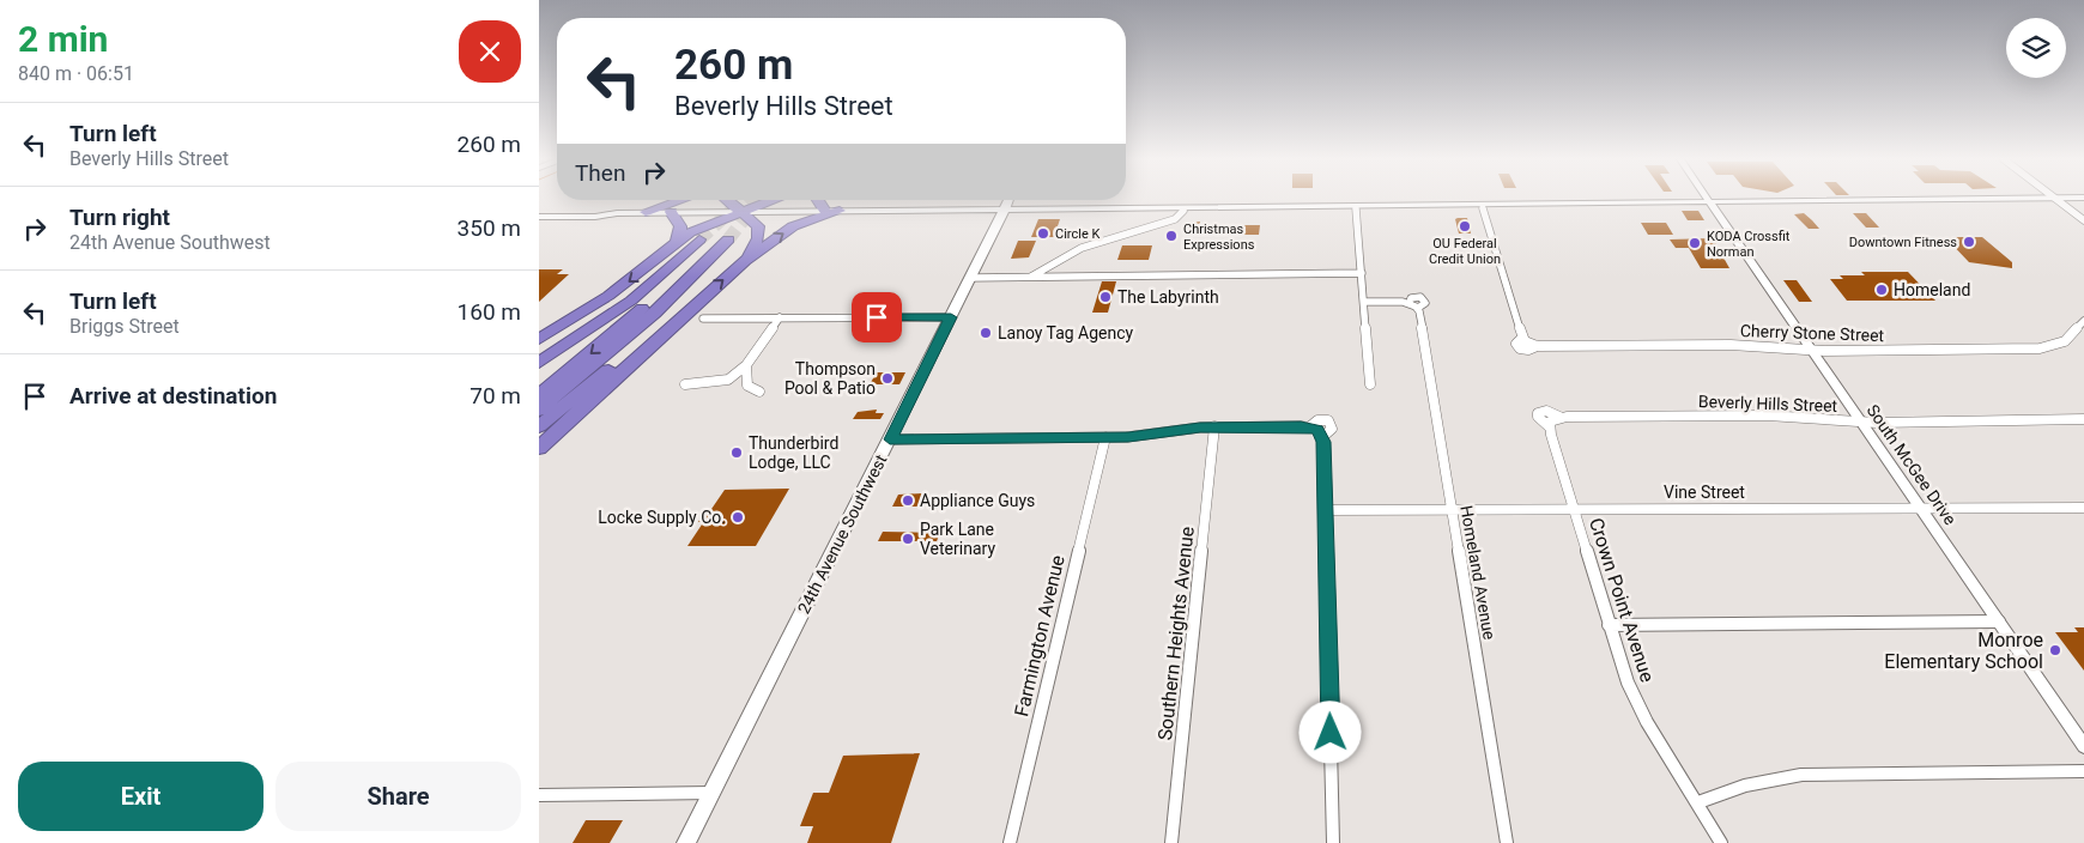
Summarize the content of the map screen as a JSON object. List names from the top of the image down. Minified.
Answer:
{"streets":{"main road":["24th Avenue Southwest"],"street":["Cherry Stone Street","Beverly Hills Street","South McGee Drive","Vine Street","Homeland Avenue","Crown Point Avenue","Southern Heights Avenue","Farmington Avenue"]},"crossings":[["Cherry Stone Street","South McGee Drive"],["Beverly Hills Street","South McGee Drive"],["Beverly Hills Street","Crown Point Avenue"],["South McGee Drive","Vine Street"],["Vine Street","Homeland Avenue"],["Vine Street","Crown Point Avenue"]],"places":["OU Federal Credit Union","Circle K","Christmas Expressions","Downtown Fitness","KODA Crossfit Norman","Homeland","The Labyrinth","Lanoy Tag Agency","Thompson Pool & Patio","Thunderbird Lodge, LLC","Appliance Guys","Locke Supply Co.","Park Lane Veterinary","Monroe Elementary School"],"page":{"heading":["2 min","840 m · 06:51"],"turn":["260 m","Beverly Hills Street"],"list":[{"name":"Turn left","note":"Beverly Hills Street","value":"260 m"},{"name":"Turn right","note":"24th Avenue Southwest","value":"350 m"},{"name":"Turn left","note":"Briggs Street","value":"160 m"},{"name":"Arrive at destination","value":"70 m"}],"then":"Then","buttons":["Exit","Share"]}}
